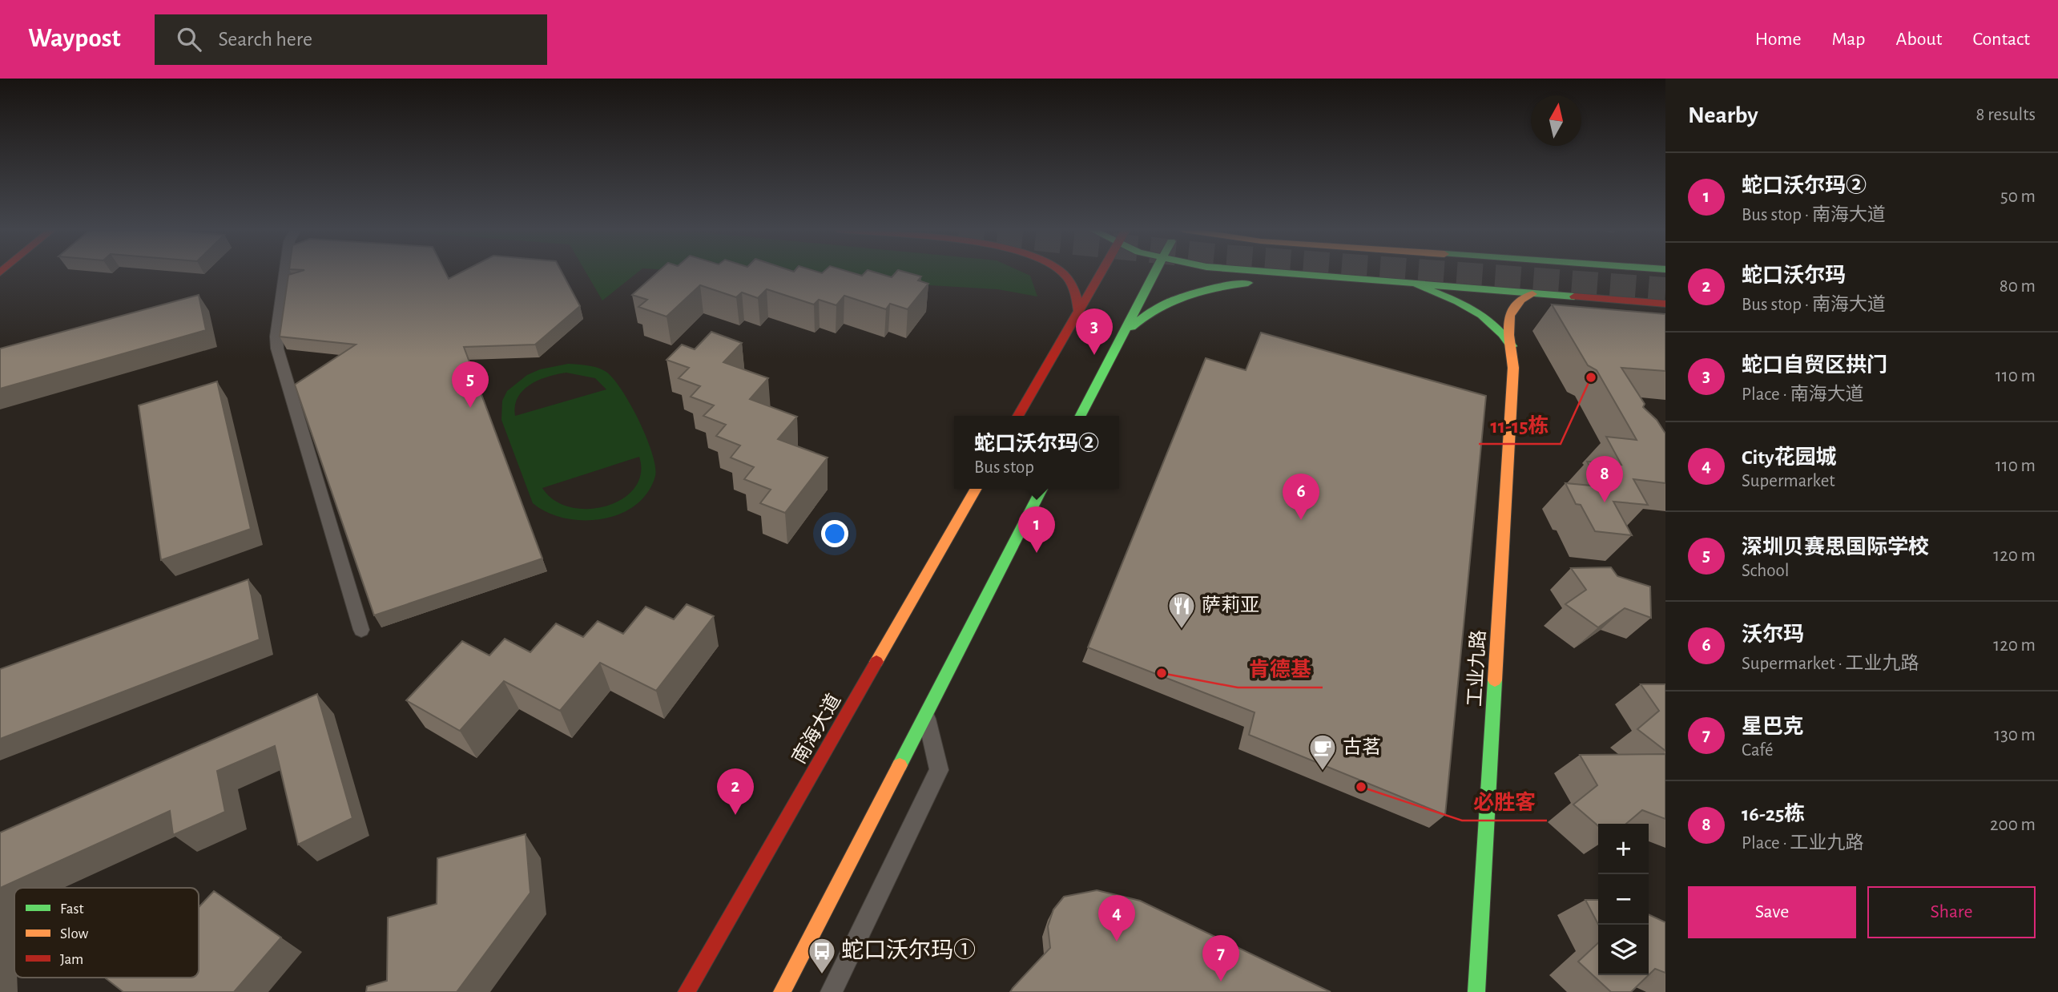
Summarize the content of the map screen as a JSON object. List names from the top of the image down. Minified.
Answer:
{"streets":{"main road":["工业九路","南海大道"]},"places":{"other":["11-15栋","肯德基","必胜客"],"restaurant":["萨莉亚"],"cafe":["古茗"],"bus stop":["蛇口沃尔玛①"]},"legend":["Fast","Slow","Jam"],"north":"top","page":{"header":"Waypost","search":"Search here","nav":["Home","Map","About","Contact"],"heading":["Nearby","8 results"],"list":[{"mark":"1","name":"蛇口沃尔玛②","note":"Bus stop · 南海大道","value":"50 m"},{"mark":"2","name":"蛇口沃尔玛","note":"Bus stop · 南海大道","value":"80 m"},{"mark":"3","name":"蛇口自贸区拱门","note":"Place · 南海大道","value":"110 m"},{"mark":"4","name":"City花园城","note":"Supermarket","value":"110 m"},{"mark":"5","name":"深圳贝赛思国际学校","note":"School","value":"120 m"},{"mark":"6","name":"沃尔玛","note":"Supermarket · 工业九路","value":"120 m"},{"mark":"7","name":"星巴克","note":"Café","value":"130 m"},{"mark":"8","name":"16-25栋","note":"Place · 工业九路","value":"200 m"}],"pins":["3","5","8","6","1","2","4","7"],"popup":["蛇口沃尔玛②","Bus stop"],"map_buttons":["+","−"],"buttons":["Save","Share"]}}
